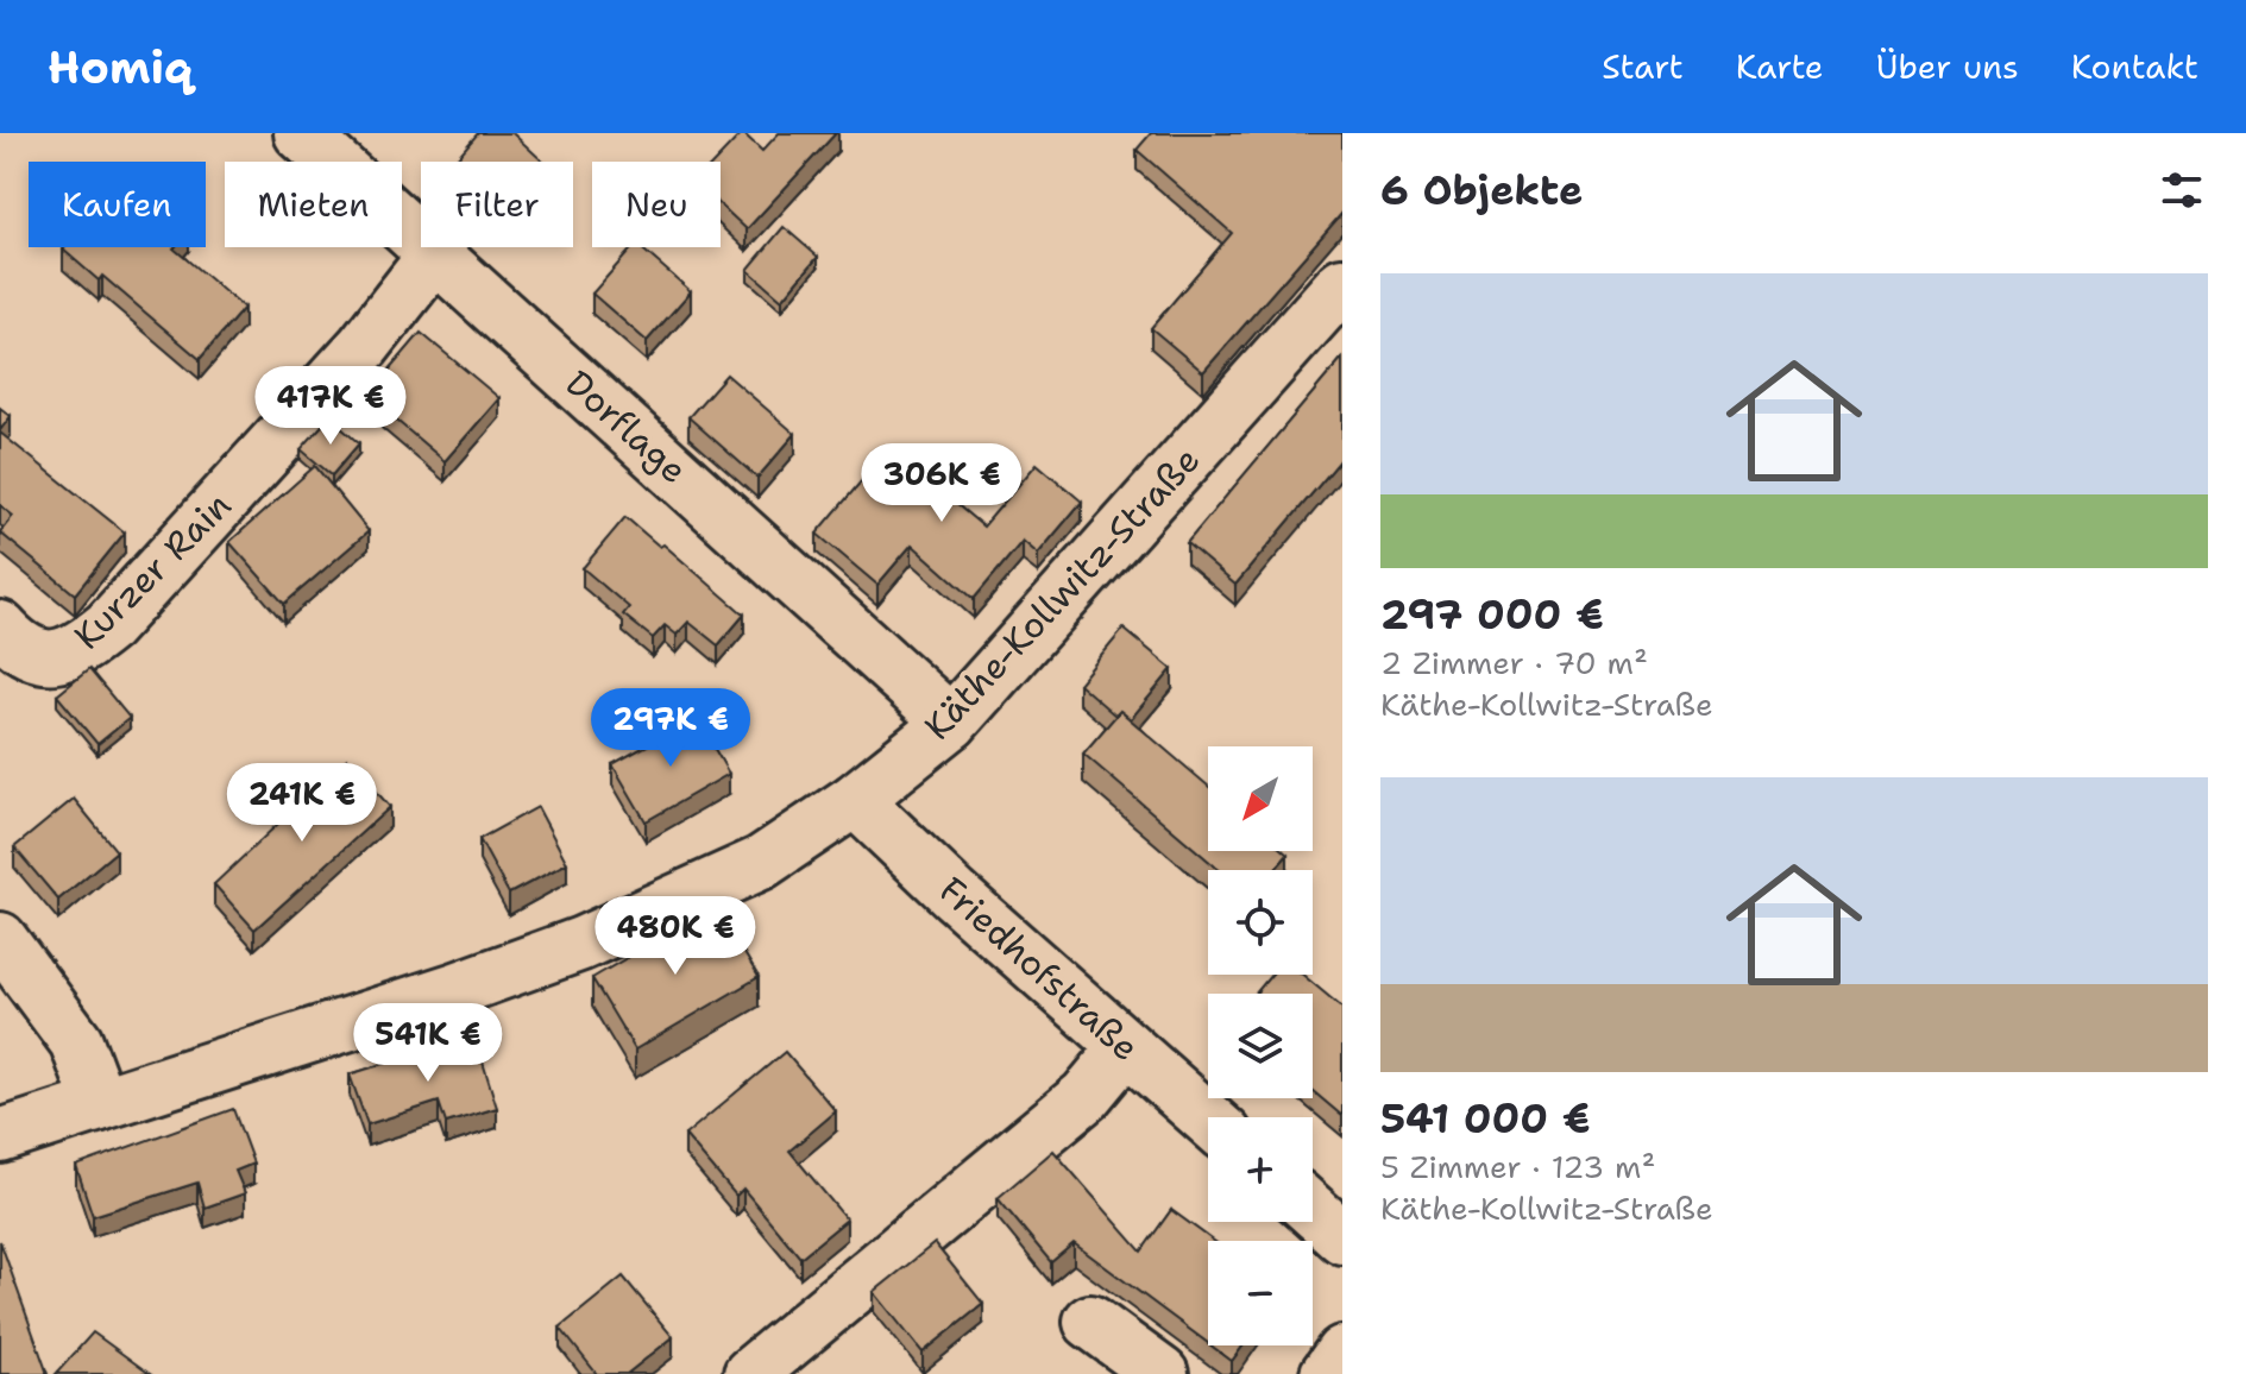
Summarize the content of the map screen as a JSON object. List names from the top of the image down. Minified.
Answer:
{"streets":{"street":["Dorflage","Kurzer Rain","Käthe-Kollwitz-Straße","Friedhofstraße"]},"crossings":[["Dorflage","Kurzer Rain"],["Dorflage","Käthe-Kollwitz-Straße"],["Käthe-Kollwitz-Straße","Friedhofstraße"]],"north":"bottom left","page":{"header":"Homiq","nav":["Start","Karte","Über uns","Kontakt"],"heading":"6 Objekte","chip":["Kaufen","Mieten","Filter","Neu"],"list":[{"name":"297 000 €","note":"2 Zimmer · 70 m² · Käthe-Kollwitz-Straße"},{"name":"541 000 €","note":"5 Zimmer · 123 m² · Käthe-Kollwitz-Straße"}],"price":["417K €","306K €","297K €","241K €","480K €","541K €"],"map_buttons":["+","−"]}}
